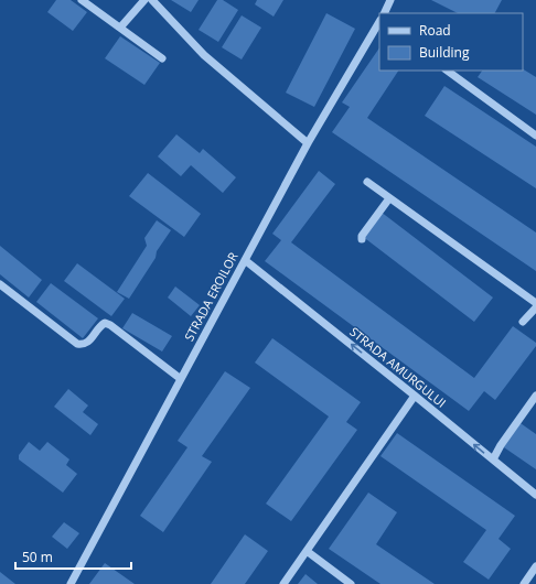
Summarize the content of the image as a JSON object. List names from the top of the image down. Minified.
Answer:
{"streets":{"street":["STRADA EROILOR","STRADA AMURGULUI"]},"crossings":[["STRADA EROILOR","STRADA AMURGULUI"]],"one_way":["STRADA AMURGULUI"],"legend":["Road","Building"],"scale_bar":"50 m"}
